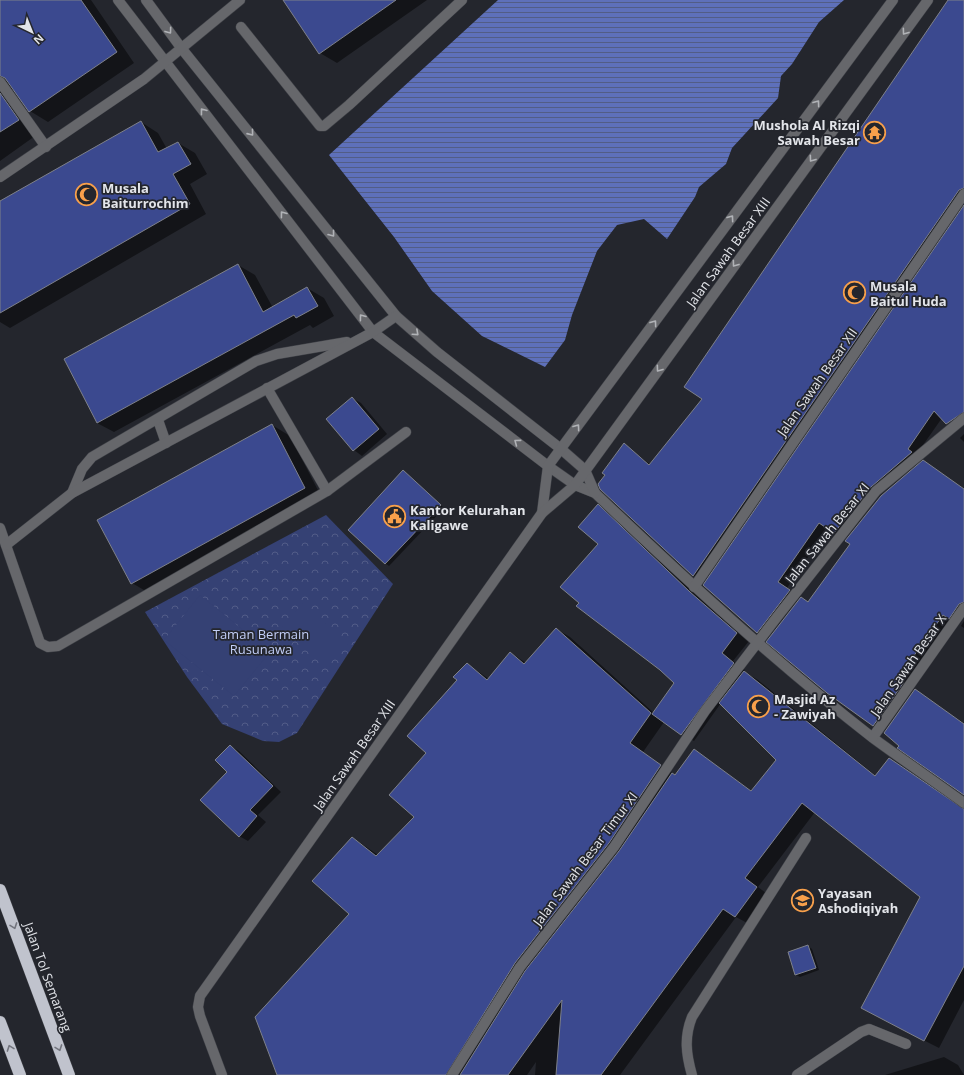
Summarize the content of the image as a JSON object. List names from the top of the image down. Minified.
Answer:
{"streets":{"highway":["Jalan Tol Semarang"],"street":["Jalan Sawah Besar XIII","Jalan Sawah Besar XII","Jalan Sawah Besar XI","Jalan Sawah Besar X","Jalan Sawah Besar Timur XI"]},"crossings":[["Jalan Sawah Besar XI","Jalan Sawah Besar Timur XI"]],"one_way":["Jalan Tol Semarang"],"parks":["Taman Bermain Rusunawa"],"places":{"temple":["Mushola Al Rizqi Sawah Besar"],"mosque":["Musala Baiturrochim","Musala Baitul Huda","Masjid Az - Zawiyah"],"public building":["Kantor Kelurahan Kaligawe"],"school or university":["Yayasan Ashodiqiyah"]},"north":"bottom right"}
